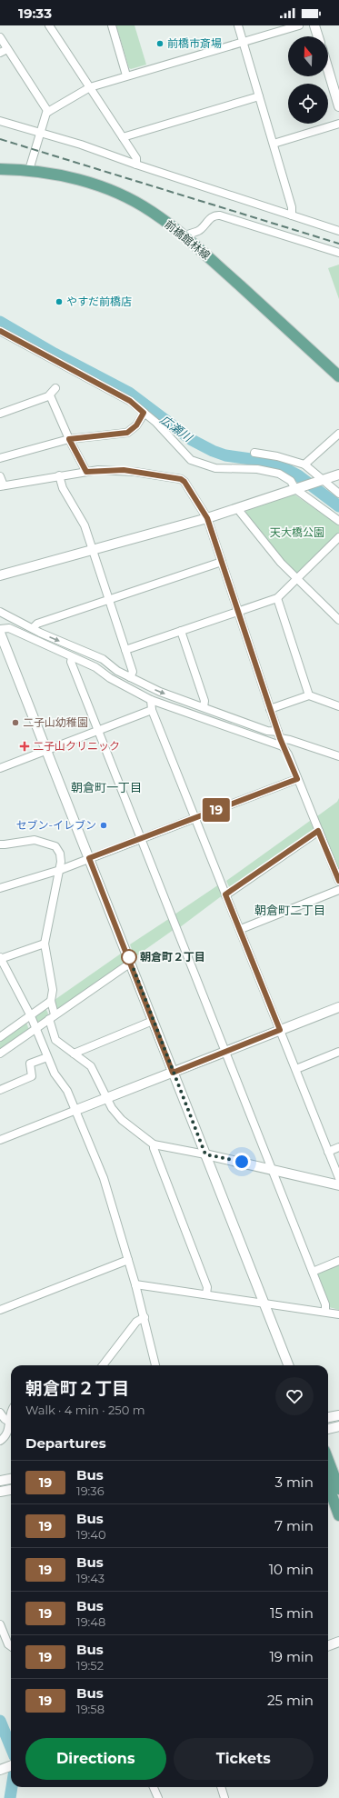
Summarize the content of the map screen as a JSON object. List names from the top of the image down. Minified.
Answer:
{"streets":{"main road":["前橋館林線"]},"districts":["朝倉町一丁目","朝倉町二丁目"],"water":["広瀬川"],"parks":["天大橋公園"],"places":{"other":["前橋市斎場","やすだ前橋店","二子山幼稚園","セブン-イレブン","朝倉町２丁目"],"health":["二子山クリニック"]},"lines":["bus line 19"],"north":"top","page":{"status":"19:33","on_map":"19","heading":[["朝倉町２丁目","Walk · 4 min · 250 m"],"Departures"],"list":[{"mark":"19","name":"Bus","note":"19:36","value":"3 min"},{"mark":"19","name":"Bus","note":"19:40","value":"7 min"},{"mark":"19","name":"Bus","note":"19:43","value":"10 min"},{"mark":"19","name":"Bus","note":"19:48","value":"15 min"},{"mark":"19","name":"Bus","note":"19:52","value":"19 min"},{"mark":"19","name":"Bus","note":"19:58","value":"25 min"}],"buttons":["Directions","Tickets"]}}
